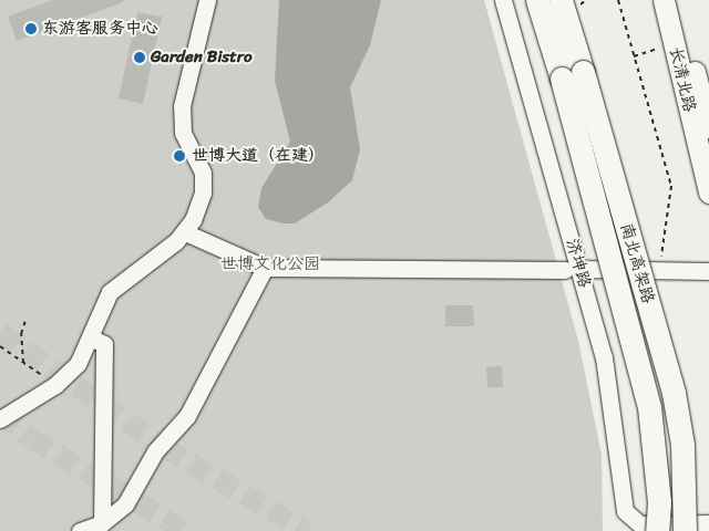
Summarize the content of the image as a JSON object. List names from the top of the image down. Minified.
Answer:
{"streets":{"highway":["南北高架路"],"main road":["长清北路"],"street":["济坤路"]},"crossings":[["济坤路","南北高架路"]],"parks":["世博文化公园"],"places":["东游客服务中心","Garden Bistro","世博大道（在建）"]}
